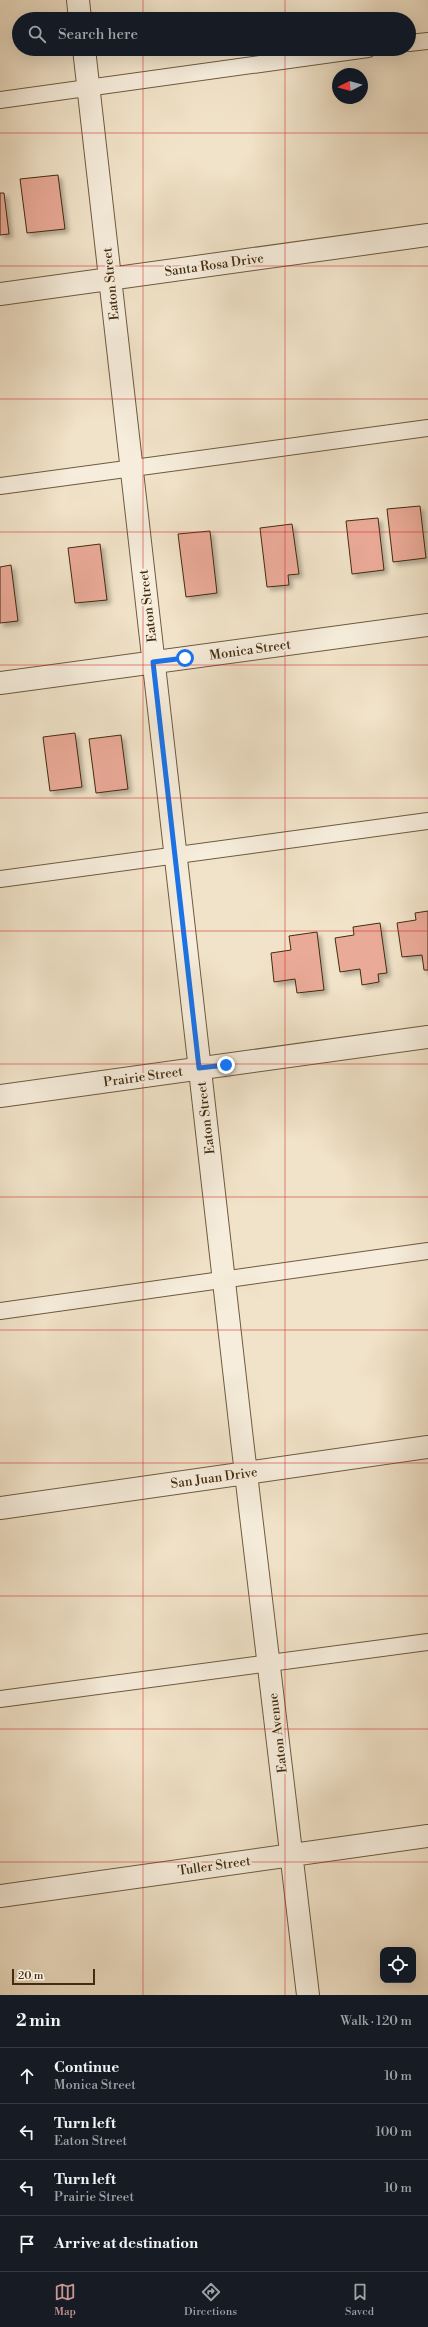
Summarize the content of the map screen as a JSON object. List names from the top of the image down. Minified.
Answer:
{"streets":{"street":["Santa Rosa Drive","Eaton Street","Monica Street","Prairie Street","San Juan Drive","Eaton Avenue","Tuller Street"]},"crossings":[["Santa Rosa Drive","Eaton Street"],["Eaton Street","Monica Street"],["Eaton Street","Prairie Street"],["Eaton Street","San Juan Drive"],["Eaton Street","Eaton Avenue"],["San Juan Drive","Eaton Avenue"],["Eaton Avenue","Tuller Street"]],"scale_bar":"20 m","north":"left","page":{"search":"Search here","scale":"20 m","heading":["2 min","Walk · 120 m"],"list":[["Continue","Monica Street","10 m"],["Turn left","Eaton Street","100 m"],["Turn left","Prairie Street","10 m"],"Arrive at destination"],"nav":["Map","Directions","Saved"]}}
